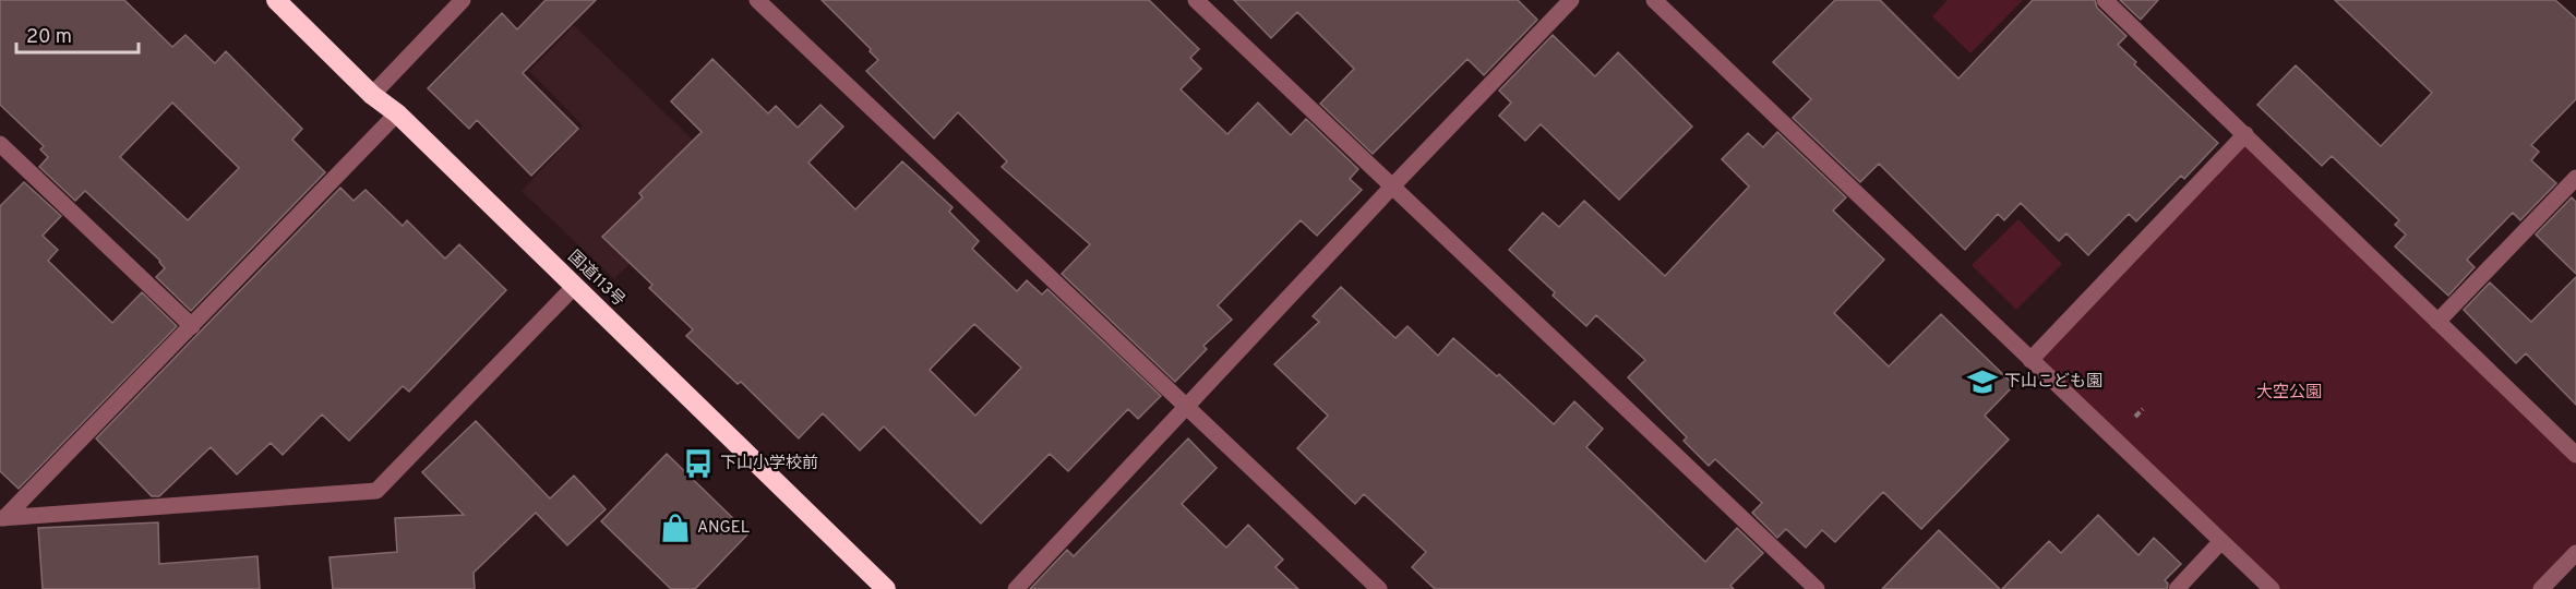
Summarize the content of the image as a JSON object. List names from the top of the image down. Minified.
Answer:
{"streets":{"highway":["国道113号"]},"parks":["大空公園"],"places":{"school or university":["下山こども園"],"bus stop":["下山小学校前"],"shop":["ANGEL"]},"scale_bar":"20 m"}
